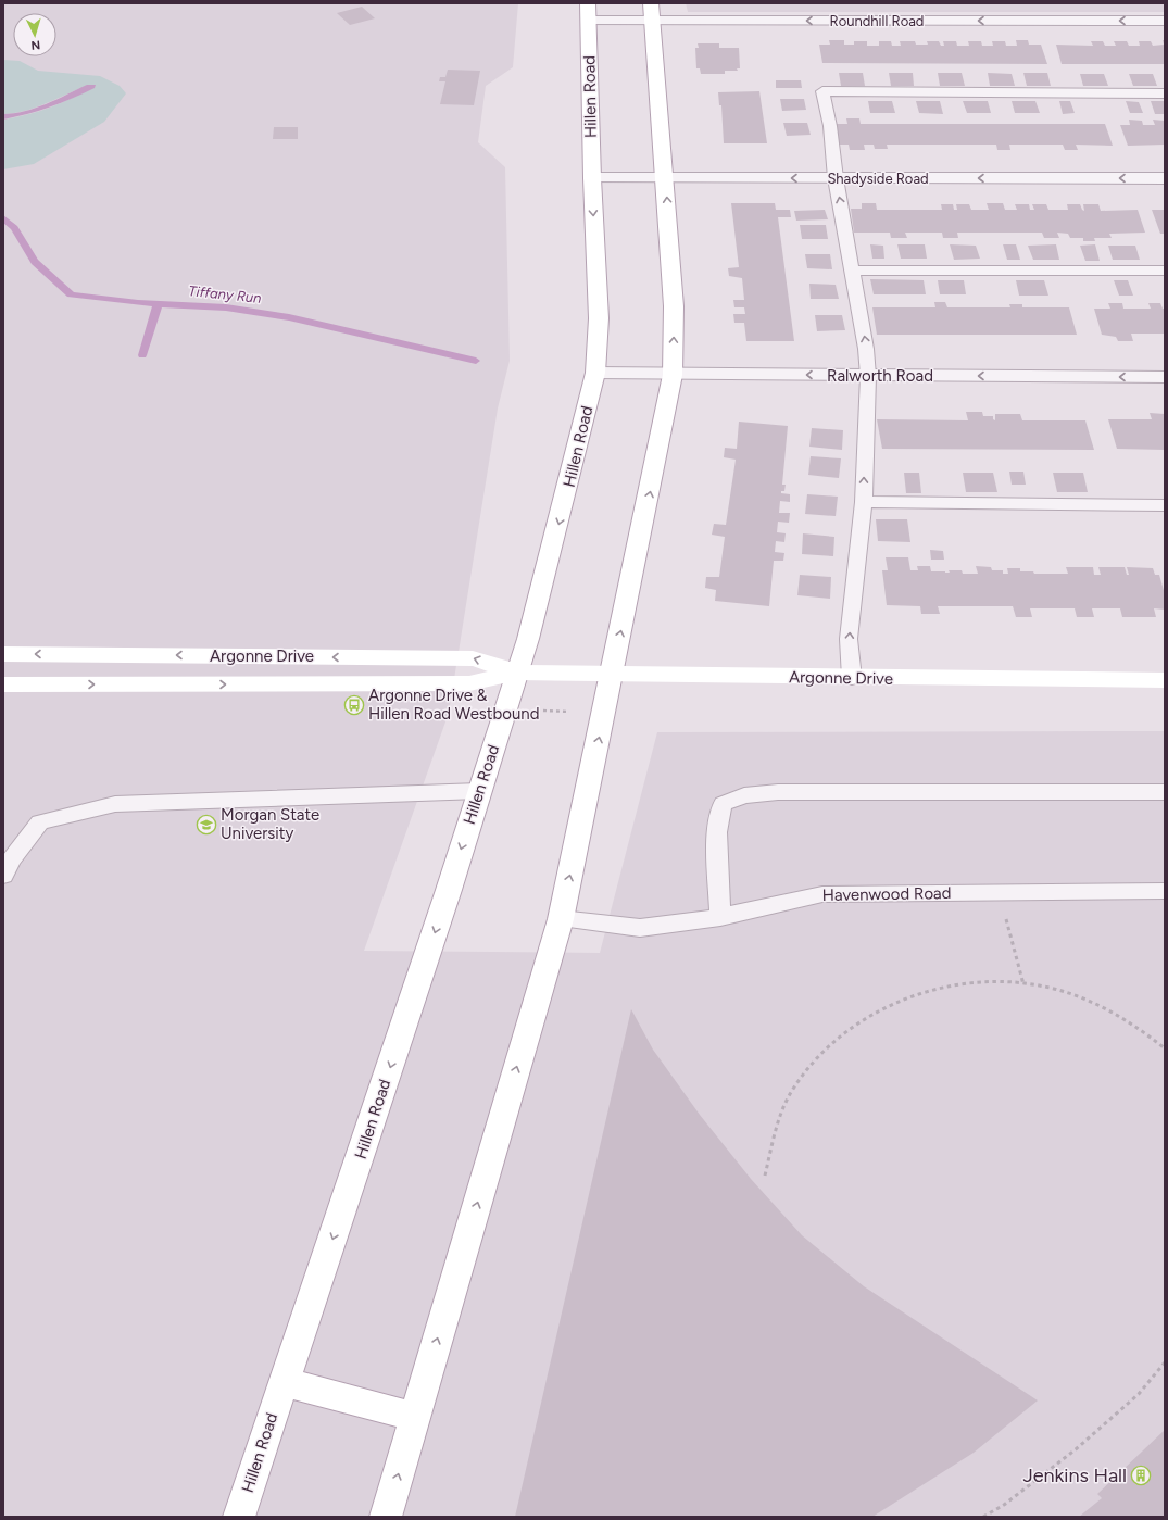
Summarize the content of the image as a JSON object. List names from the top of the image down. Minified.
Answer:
{"streets":{"main road":["Hillen Road","Argonne Drive"],"street":["Roundhill Road","Shadyside Road","Ralworth Road"],"lane":["Havenwood Road"]},"crossings":[["Roundhill Road","Hillen Road"],["Hillen Road","Shadyside Road"],["Hillen Road","Ralworth Road"],["Hillen Road","Argonne Drive"]],"one_way":["Roundhill Road","Shadyside Road","Ralworth Road"],"water":["Tiffany Run"],"places":{"bus stop":["Argonne Drive & Hillen Road Westbound"],"school or university":["Morgan State University"],"building":["Jenkins Hall"]},"north":"bottom"}
